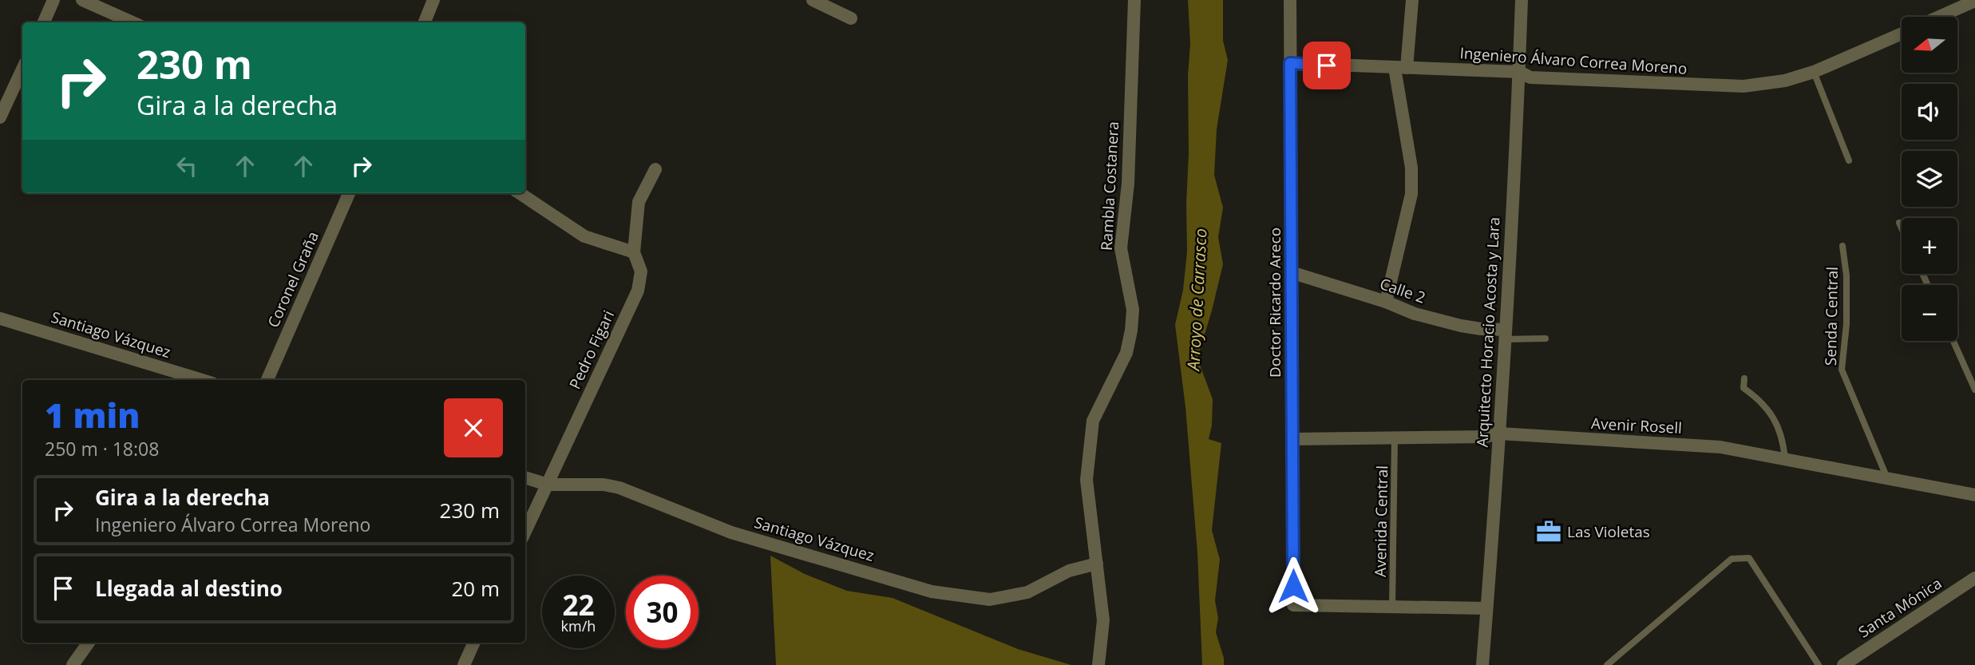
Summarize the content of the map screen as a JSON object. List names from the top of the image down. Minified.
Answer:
{"streets":{"street":["Ingeniero Álvaro Correa Moreno","Rambla Costanera","Coronel Graña","Calle 2","Doctor Ricardo Areco","Arquitecto Horacio Acosta y Lara","Santiago Vázquez","Pedro Figari","Avenir Rosell","Santa Mónica"],"lane":["Senda Central","Avenida Central"]},"crossings":[["Ingeniero Álvaro Correa Moreno","Doctor Ricardo Areco"],["Ingeniero Álvaro Correa Moreno","Arquitecto Horacio Acosta y Lara"],["Rambla Costanera","Santiago Vázquez"],["Calle 2","Doctor Ricardo Areco"],["Calle 2","Arquitecto Horacio Acosta y Lara"],["Doctor Ricardo Areco","Avenir Rosell"],["Doctor Ricardo Areco","Avenida Central"],["Senda Central","Avenir Rosell"],["Arquitecto Horacio Acosta y Lara","Avenir Rosell"],["Santiago Vázquez","Pedro Figari"],["Avenir Rosell","Avenida Central"]],"water":["Arroyo de Carrasco"],"places":{"office":["Las Violetas"]},"north":"left","page":{"map_buttons":["+","−"],"turn":["230 m","Gira a la derecha"],"heading":["1 min","250 m · 18:08"],"list":[{"name":"Gira a la derecha","note":"Ingeniero Álvaro Correa Moreno","value":"230 m"},{"name":"Llegada al destino","value":"20 m"}],"speed":"22 km/h","limit":"30"}}
